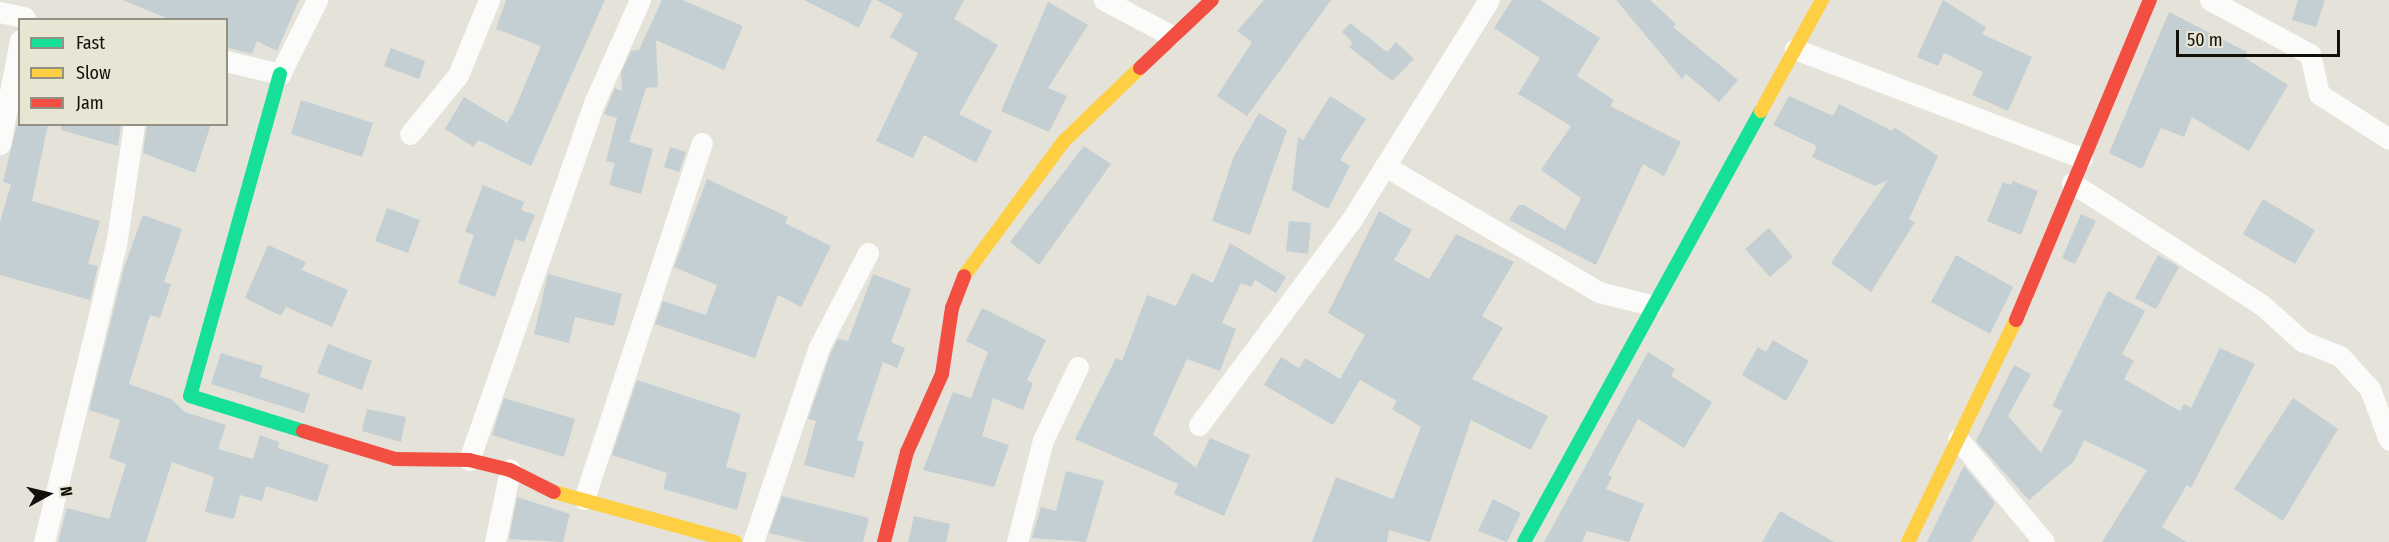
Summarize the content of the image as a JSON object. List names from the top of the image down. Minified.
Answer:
{"legend":["Fast","Slow","Jam"],"scale_bar":"50 m","north":"right"}
